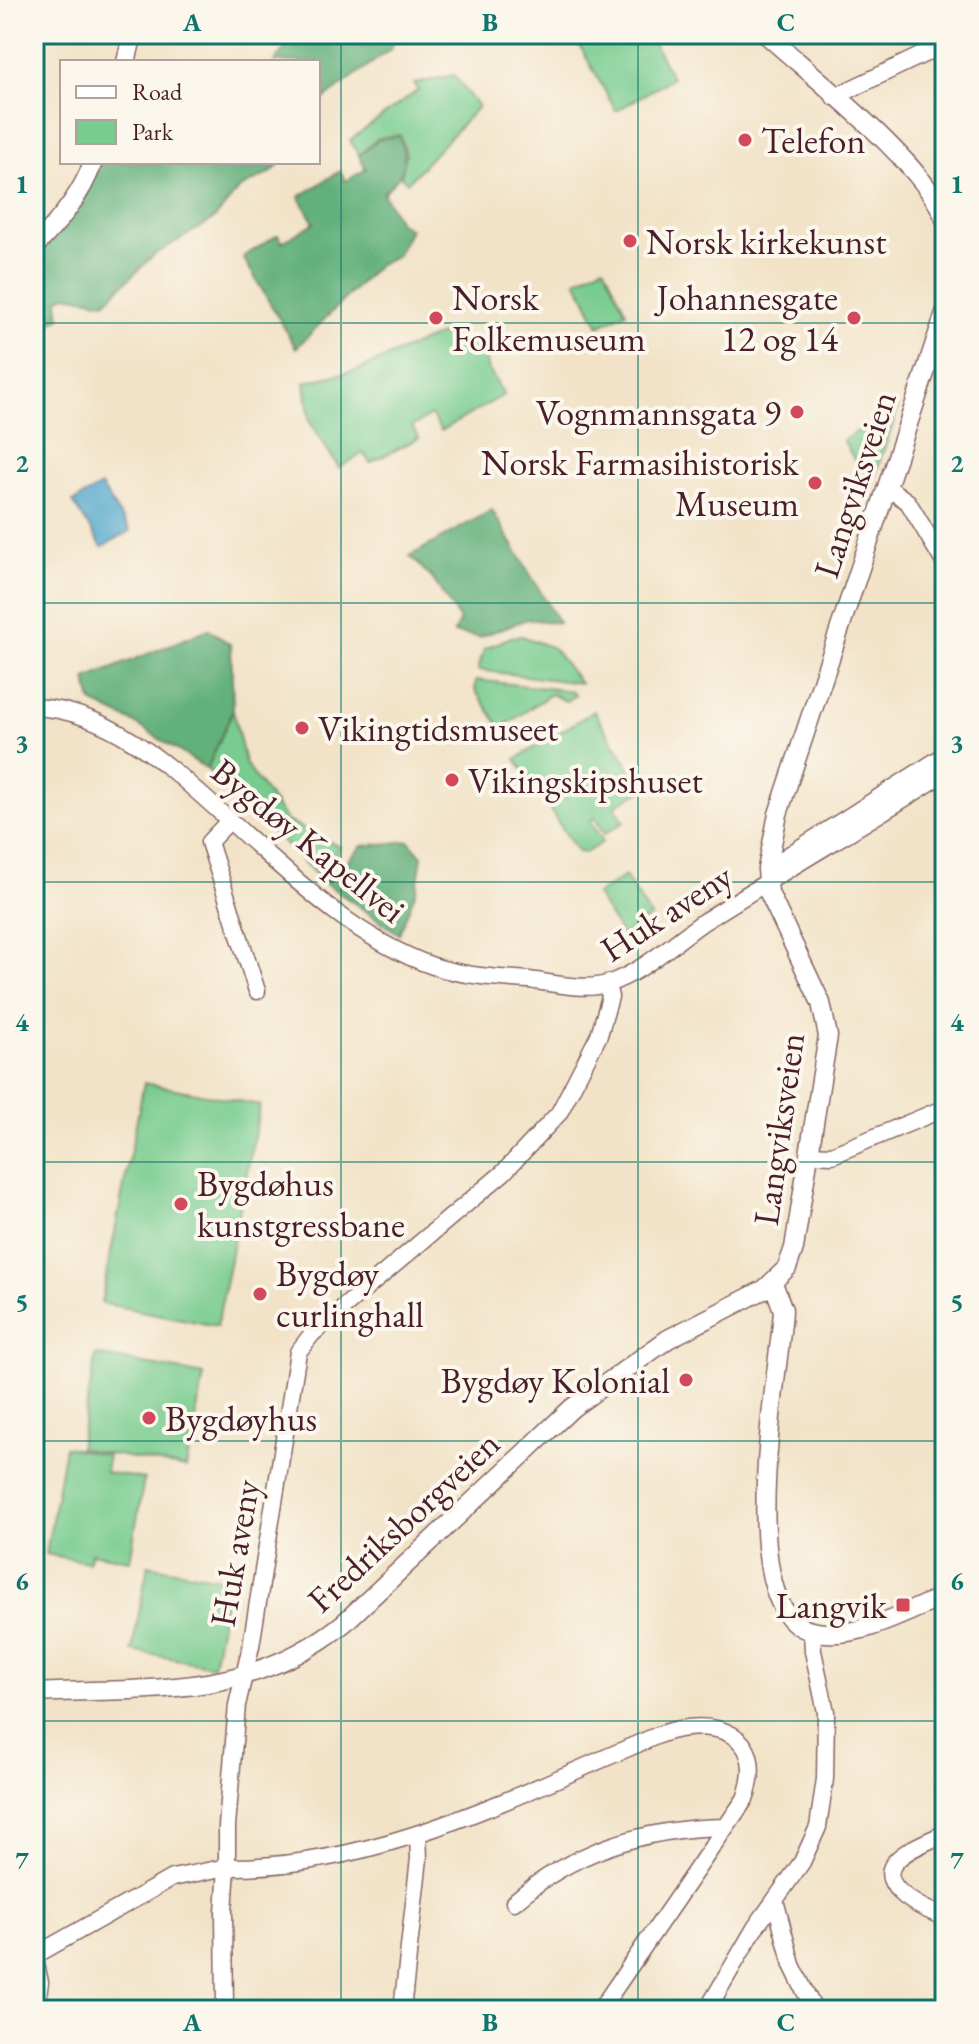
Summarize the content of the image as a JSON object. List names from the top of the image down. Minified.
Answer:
{"streets":{"street":["Langviksveien","Bygdøy Kapellvei","Huk aveny","Fredriksborgveien"]},"crossings":[["Langviksveien","Huk aveny"],["Langviksveien","Fredriksborgveien"],["Bygdøy Kapellvei","Huk aveny"],["Huk aveny","Fredriksborgveien"]],"places":{"other":["Telefon","Norsk kirkekunst","Norsk Folkemuseum","Johannesgate 12 og 14","Vognmannsgata 9","Norsk Farmasihistorisk Museum","Vikingtidsmuseet","Vikingskipshuset","Bygdøhus kunstgressbane","Bygdøy curlinghall","Bygdøy Kolonial","Bygdøyhus"],"transit":["Langvik"]},"legend":["Road","Park"],"grid":{"columns":["A","B","C"],"rows":["1","2","3","4","5","6","7"]}}
